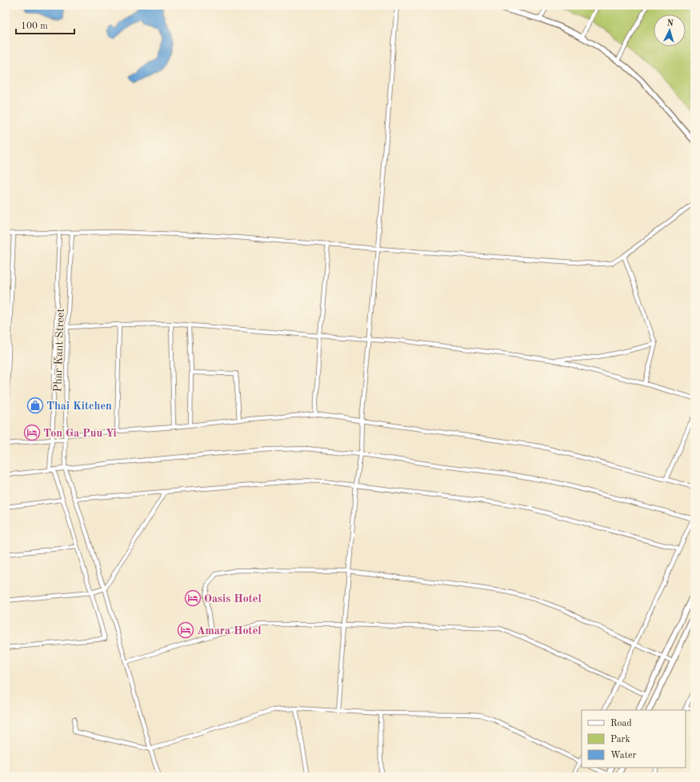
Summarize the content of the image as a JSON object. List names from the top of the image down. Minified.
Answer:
{"streets":{"street":["Phar Kant Street"]},"places":{"shop":["Thai Kitchen"],"hotel":["Ton Ga Puu Yi","Oasis Hotel","Amara Hotel"]},"legend":["Road","Park","Water"],"scale_bar":"100 m","north":"top"}
